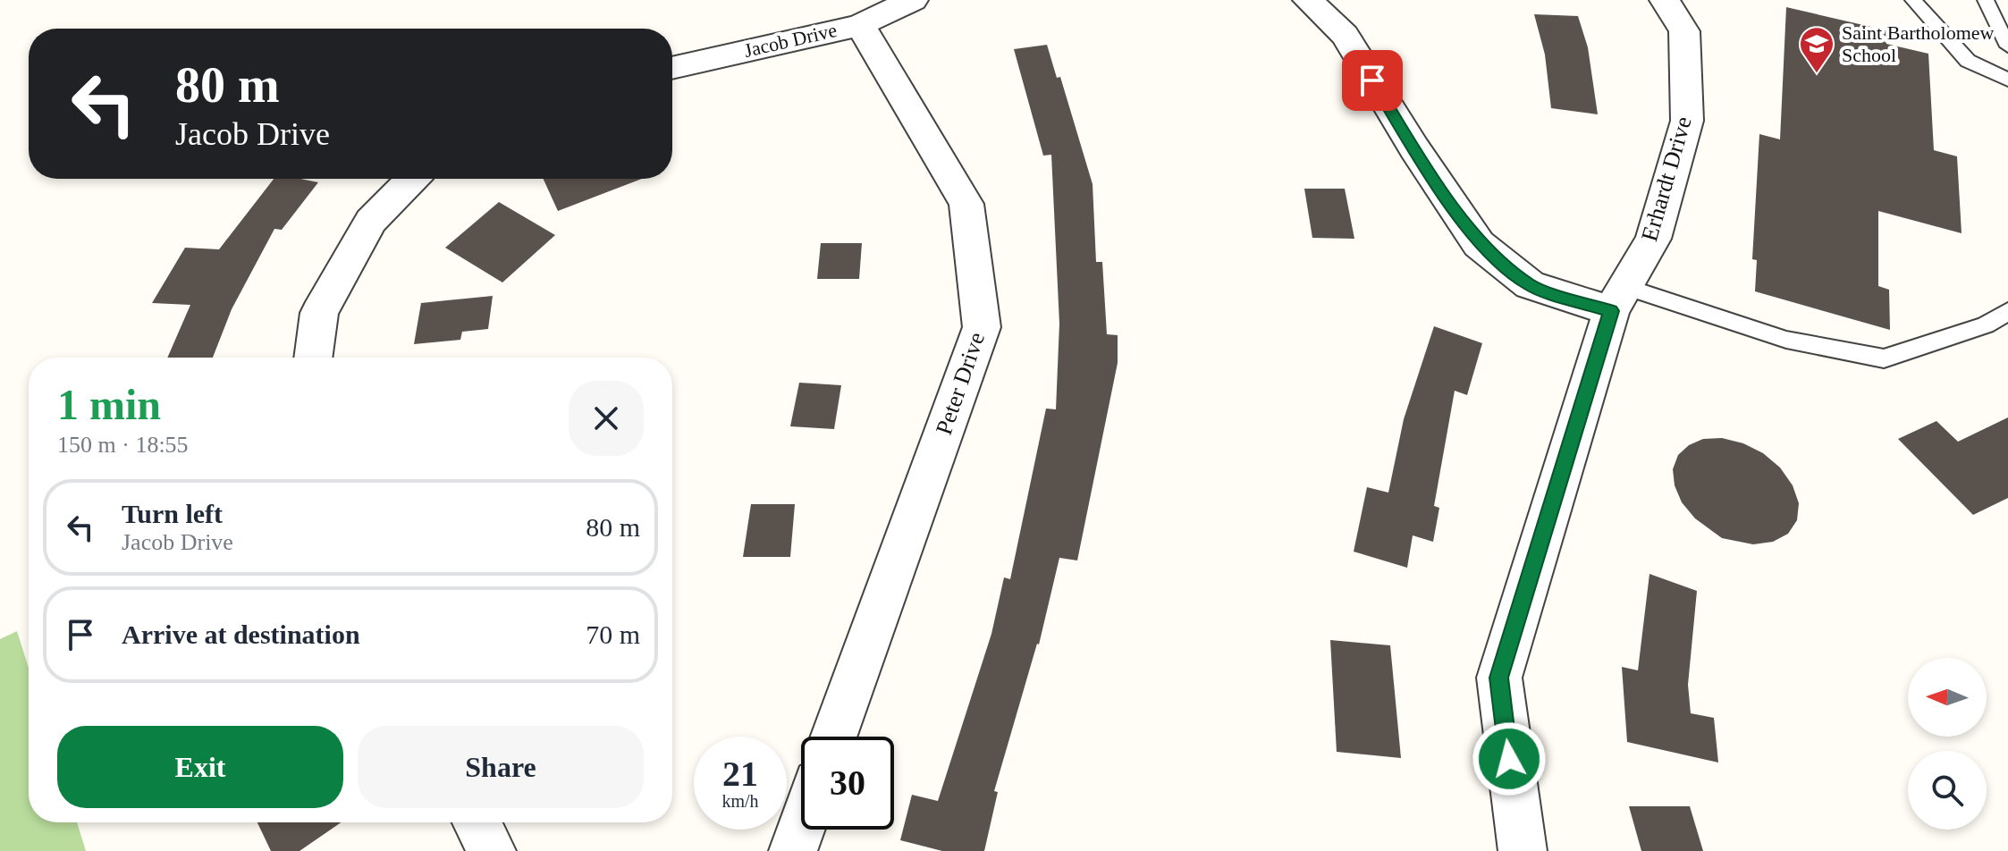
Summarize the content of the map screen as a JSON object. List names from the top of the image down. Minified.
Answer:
{"streets":{"street":["Jacob Drive","Erhardt Drive","Peter Drive"]},"crossings":[["Jacob Drive","Peter Drive"]],"places":{"school or university":["Saint Bartholomew School"]},"north":"left","page":{"turn":["80 m","Jacob Drive"],"heading":["1 min","150 m · 18:55"],"list":[{"name":"Turn left","note":"Jacob Drive","value":"80 m"},{"name":"Arrive at destination","value":"70 m"}],"buttons":["Exit","Share"],"speed":"21 km/h","limit":"30"}}
